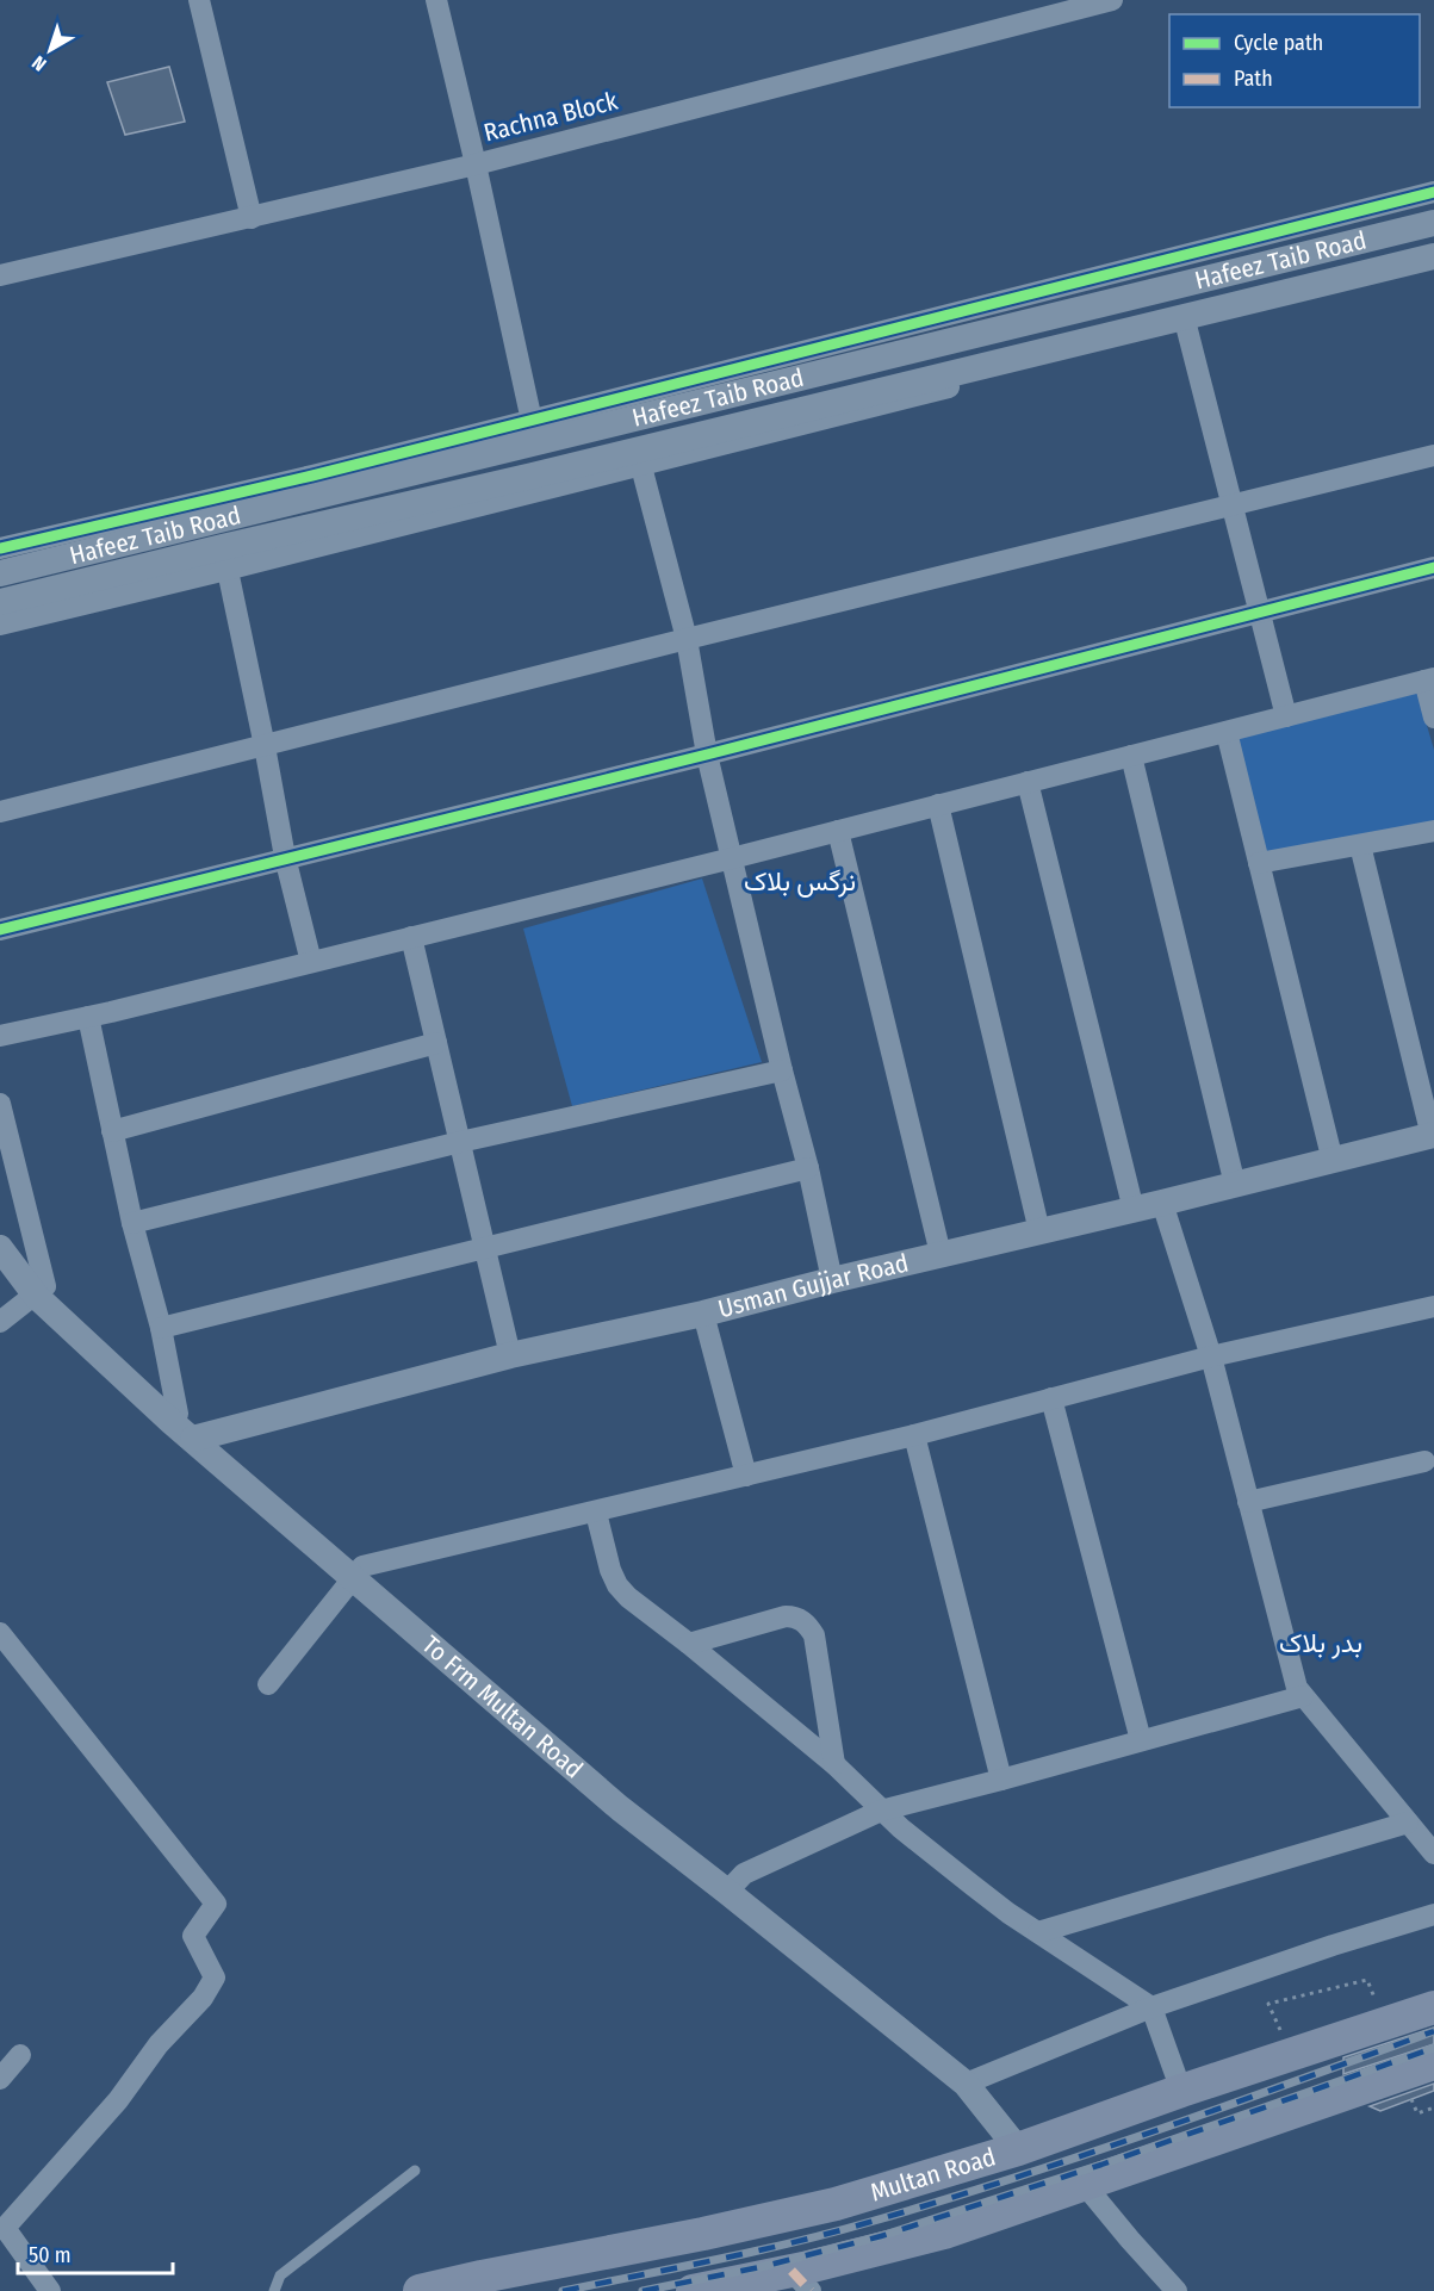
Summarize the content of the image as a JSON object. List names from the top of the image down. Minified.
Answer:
{"streets":{"main road":["Multan Road"],"street":["Rachna Block","Hafeez Taib Road","Usman Gujjar Road","To Frm Multan Road"]},"crossings":[["Usman Gujjar Road","To Frm Multan Road"],["To Frm Multan Road","Multan Road"]],"districts":["نرگس بلاک","بدر بلاک"],"legend":["Cycle path","Path"],"scale_bar":"50 m","north":"bottom left"}
